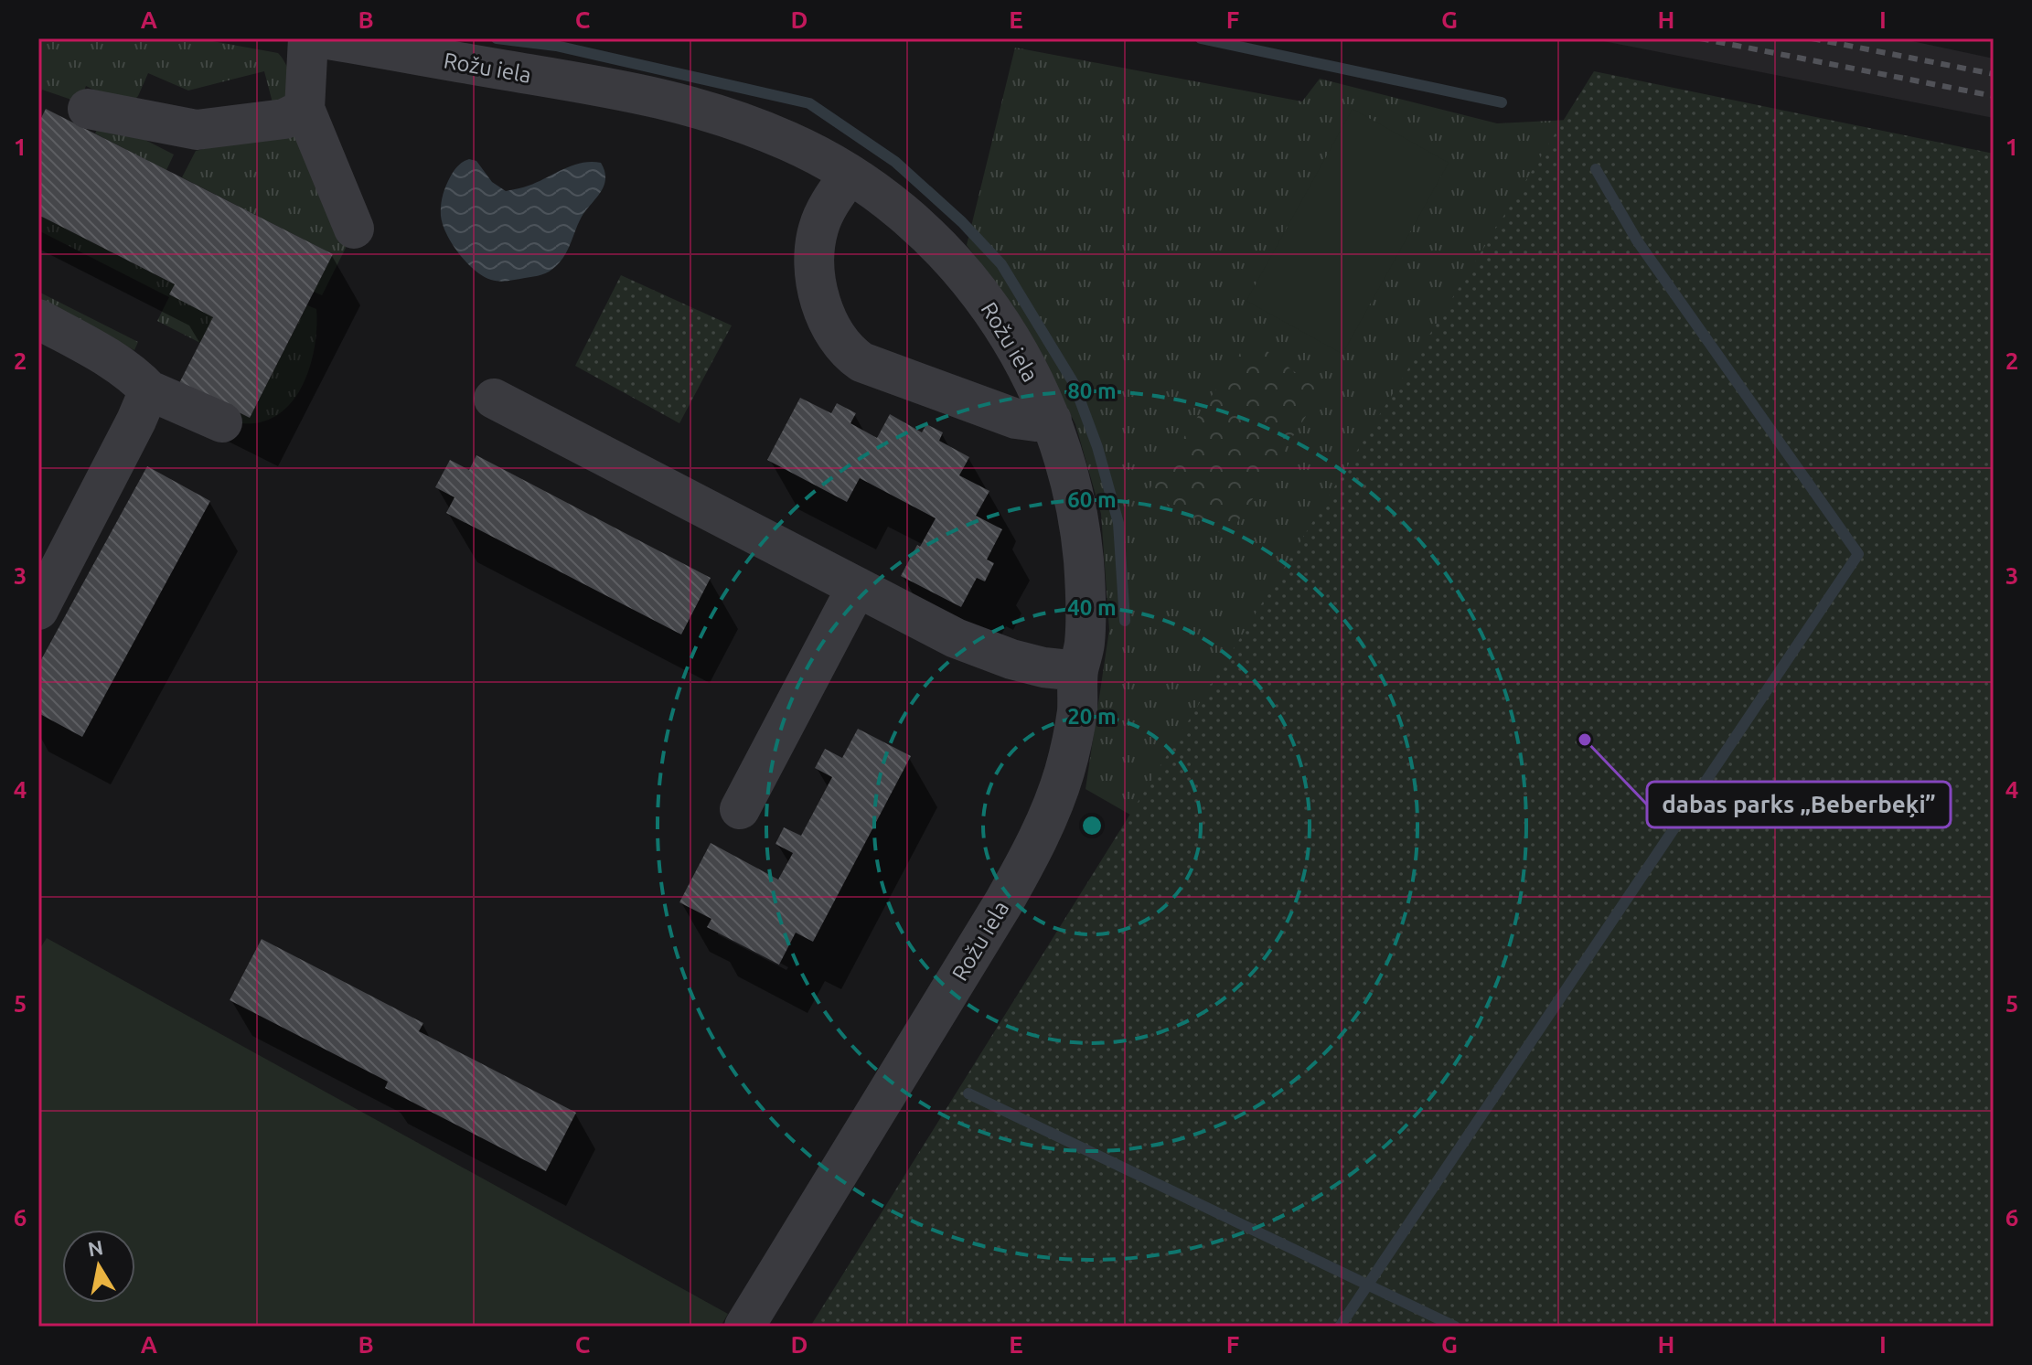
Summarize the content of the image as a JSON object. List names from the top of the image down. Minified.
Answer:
{"streets":{"street":["Rožu iela"]},"places":["dabas parks „Beberbeķi”"],"north":"top","grid":{"columns":["A","B","C","D","E","F","G","H","I"],"rows":["1","2","3","4","5","6"]},"rings":["80 m","60 m","40 m","20 m"]}
